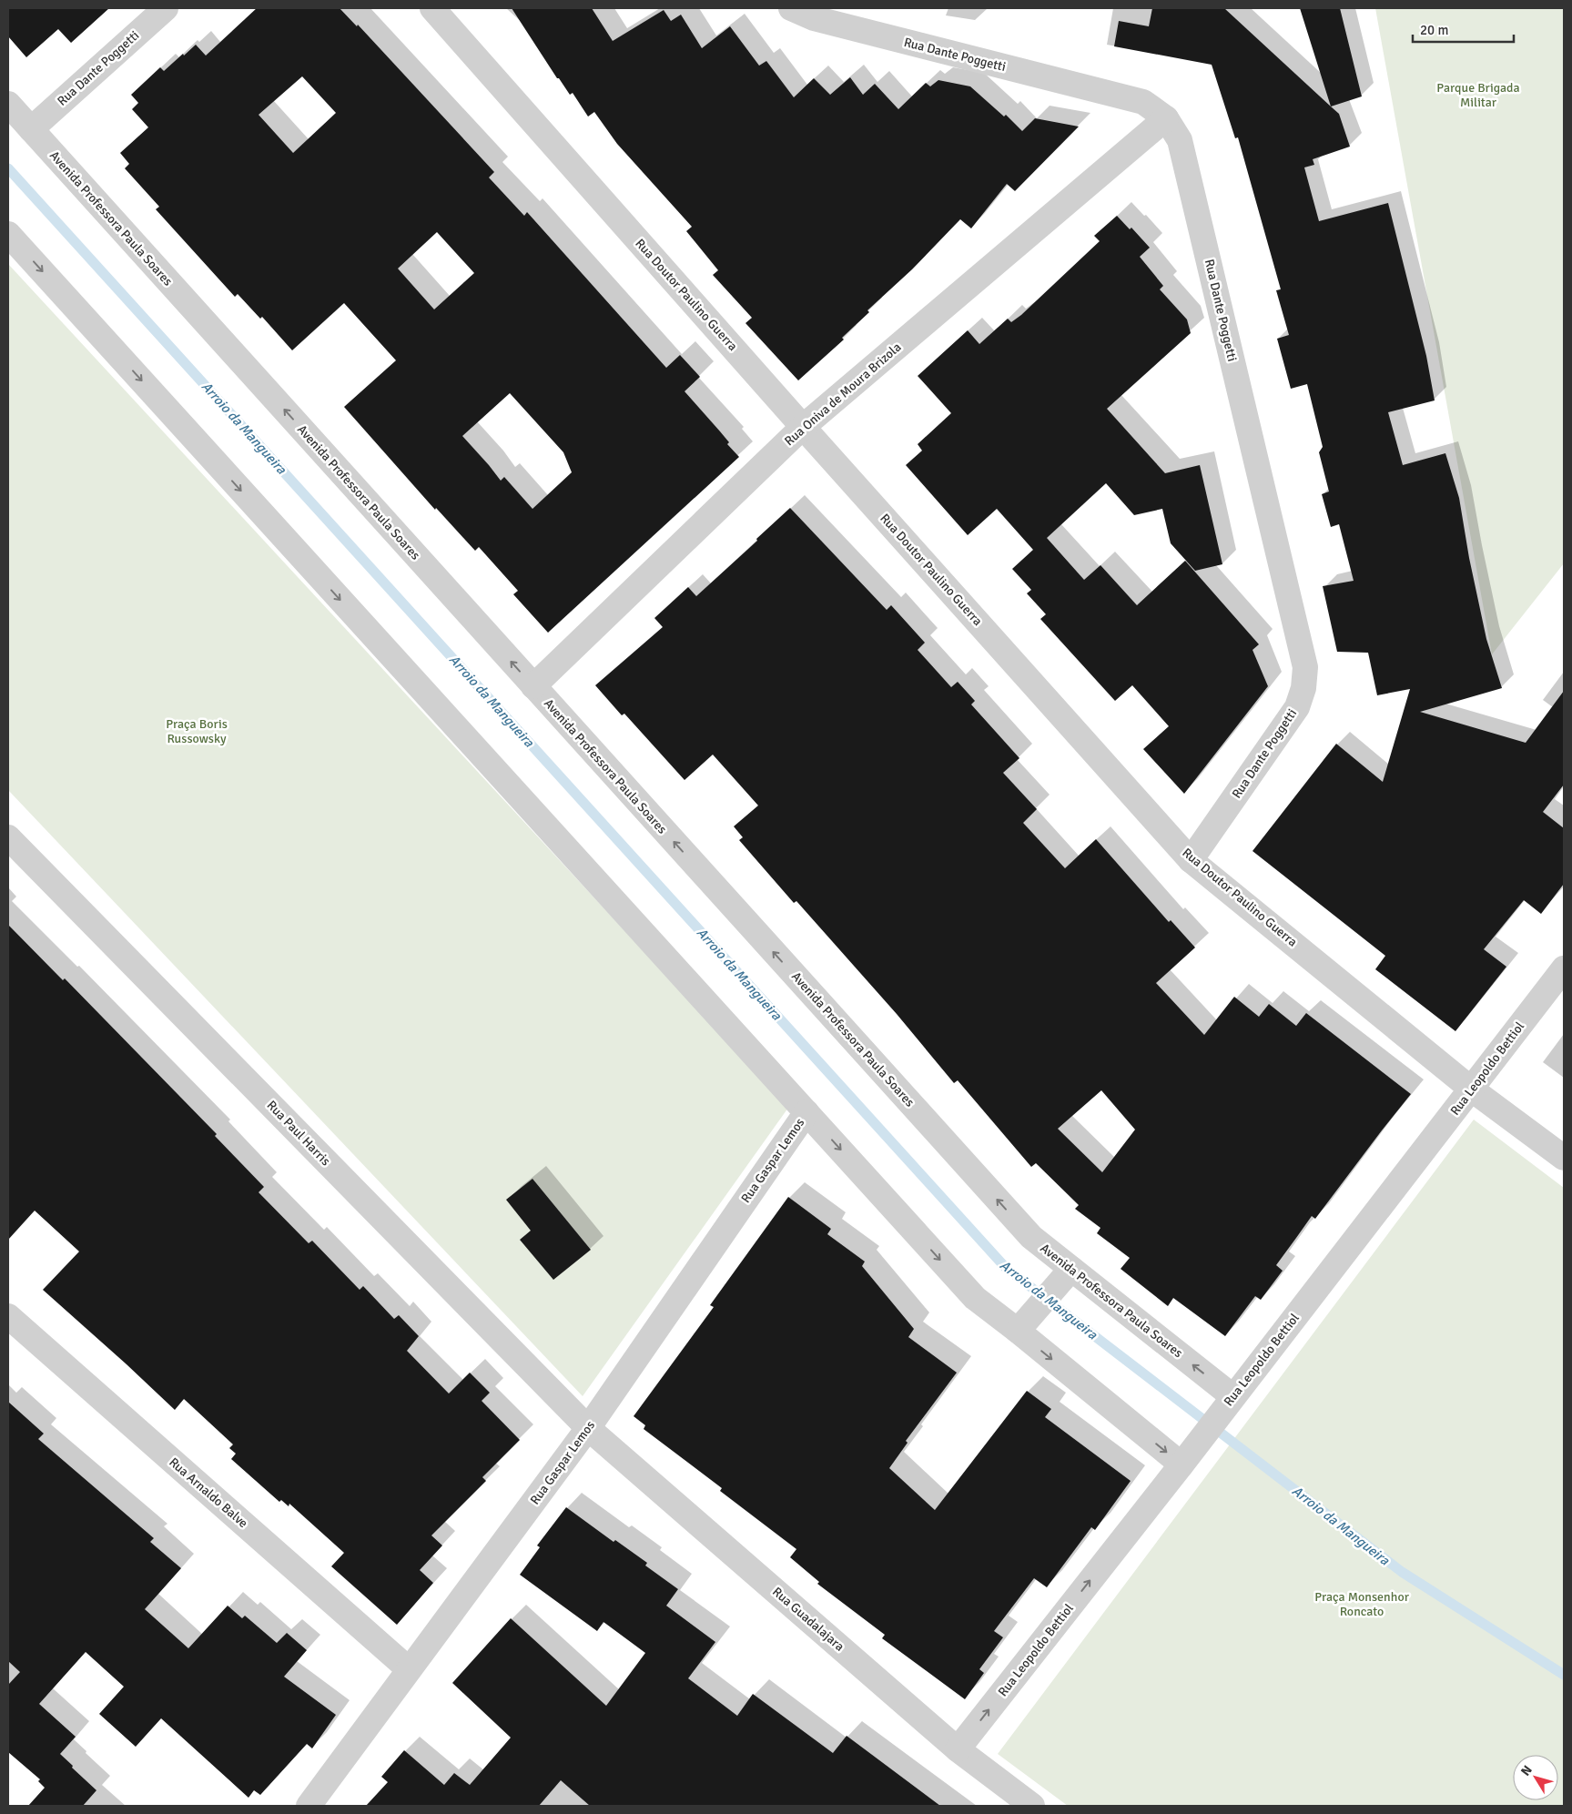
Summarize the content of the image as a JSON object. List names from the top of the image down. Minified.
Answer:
{"streets":{"street":["Rua Dante Poggetti","Avenida Professora Paula Soares","Rua Doutor Paulino Guerra","Rua Oniva de Moura Brizola","Rua Leopoldo Bettiol","Rua Paul Harris","Rua Gaspar Lemos","Rua Arnaldo Balve","Rua Guadalajara"]},"crossings":[["Rua Dante Poggetti","Avenida Professora Paula Soares"],["Rua Dante Poggetti","Rua Doutor Paulino Guerra"],["Rua Dante Poggetti","Rua Oniva de Moura Brizola"],["Avenida Professora Paula Soares","Rua Oniva de Moura Brizola"],["Avenida Professora Paula Soares","Rua Leopoldo Bettiol"],["Rua Doutor Paulino Guerra","Rua Oniva de Moura Brizola"],["Rua Doutor Paulino Guerra","Rua Leopoldo Bettiol"],["Rua Leopoldo Bettiol","Rua Guadalajara"],["Rua Paul Harris","Rua Gaspar Lemos"],["Rua Paul Harris","Rua Guadalajara"],["Rua Gaspar Lemos","Rua Arnaldo Balve"],["Rua Gaspar Lemos","Rua Guadalajara"]],"one_way":["Rua Leopoldo Bettiol"],"water":["Arroio da Mangueira"],"parks":["Parque Brigada Militar","Praça Boris Russowsky","Praça Monsenhor Roncato"],"scale_bar":"20 m","north":"top left"}
